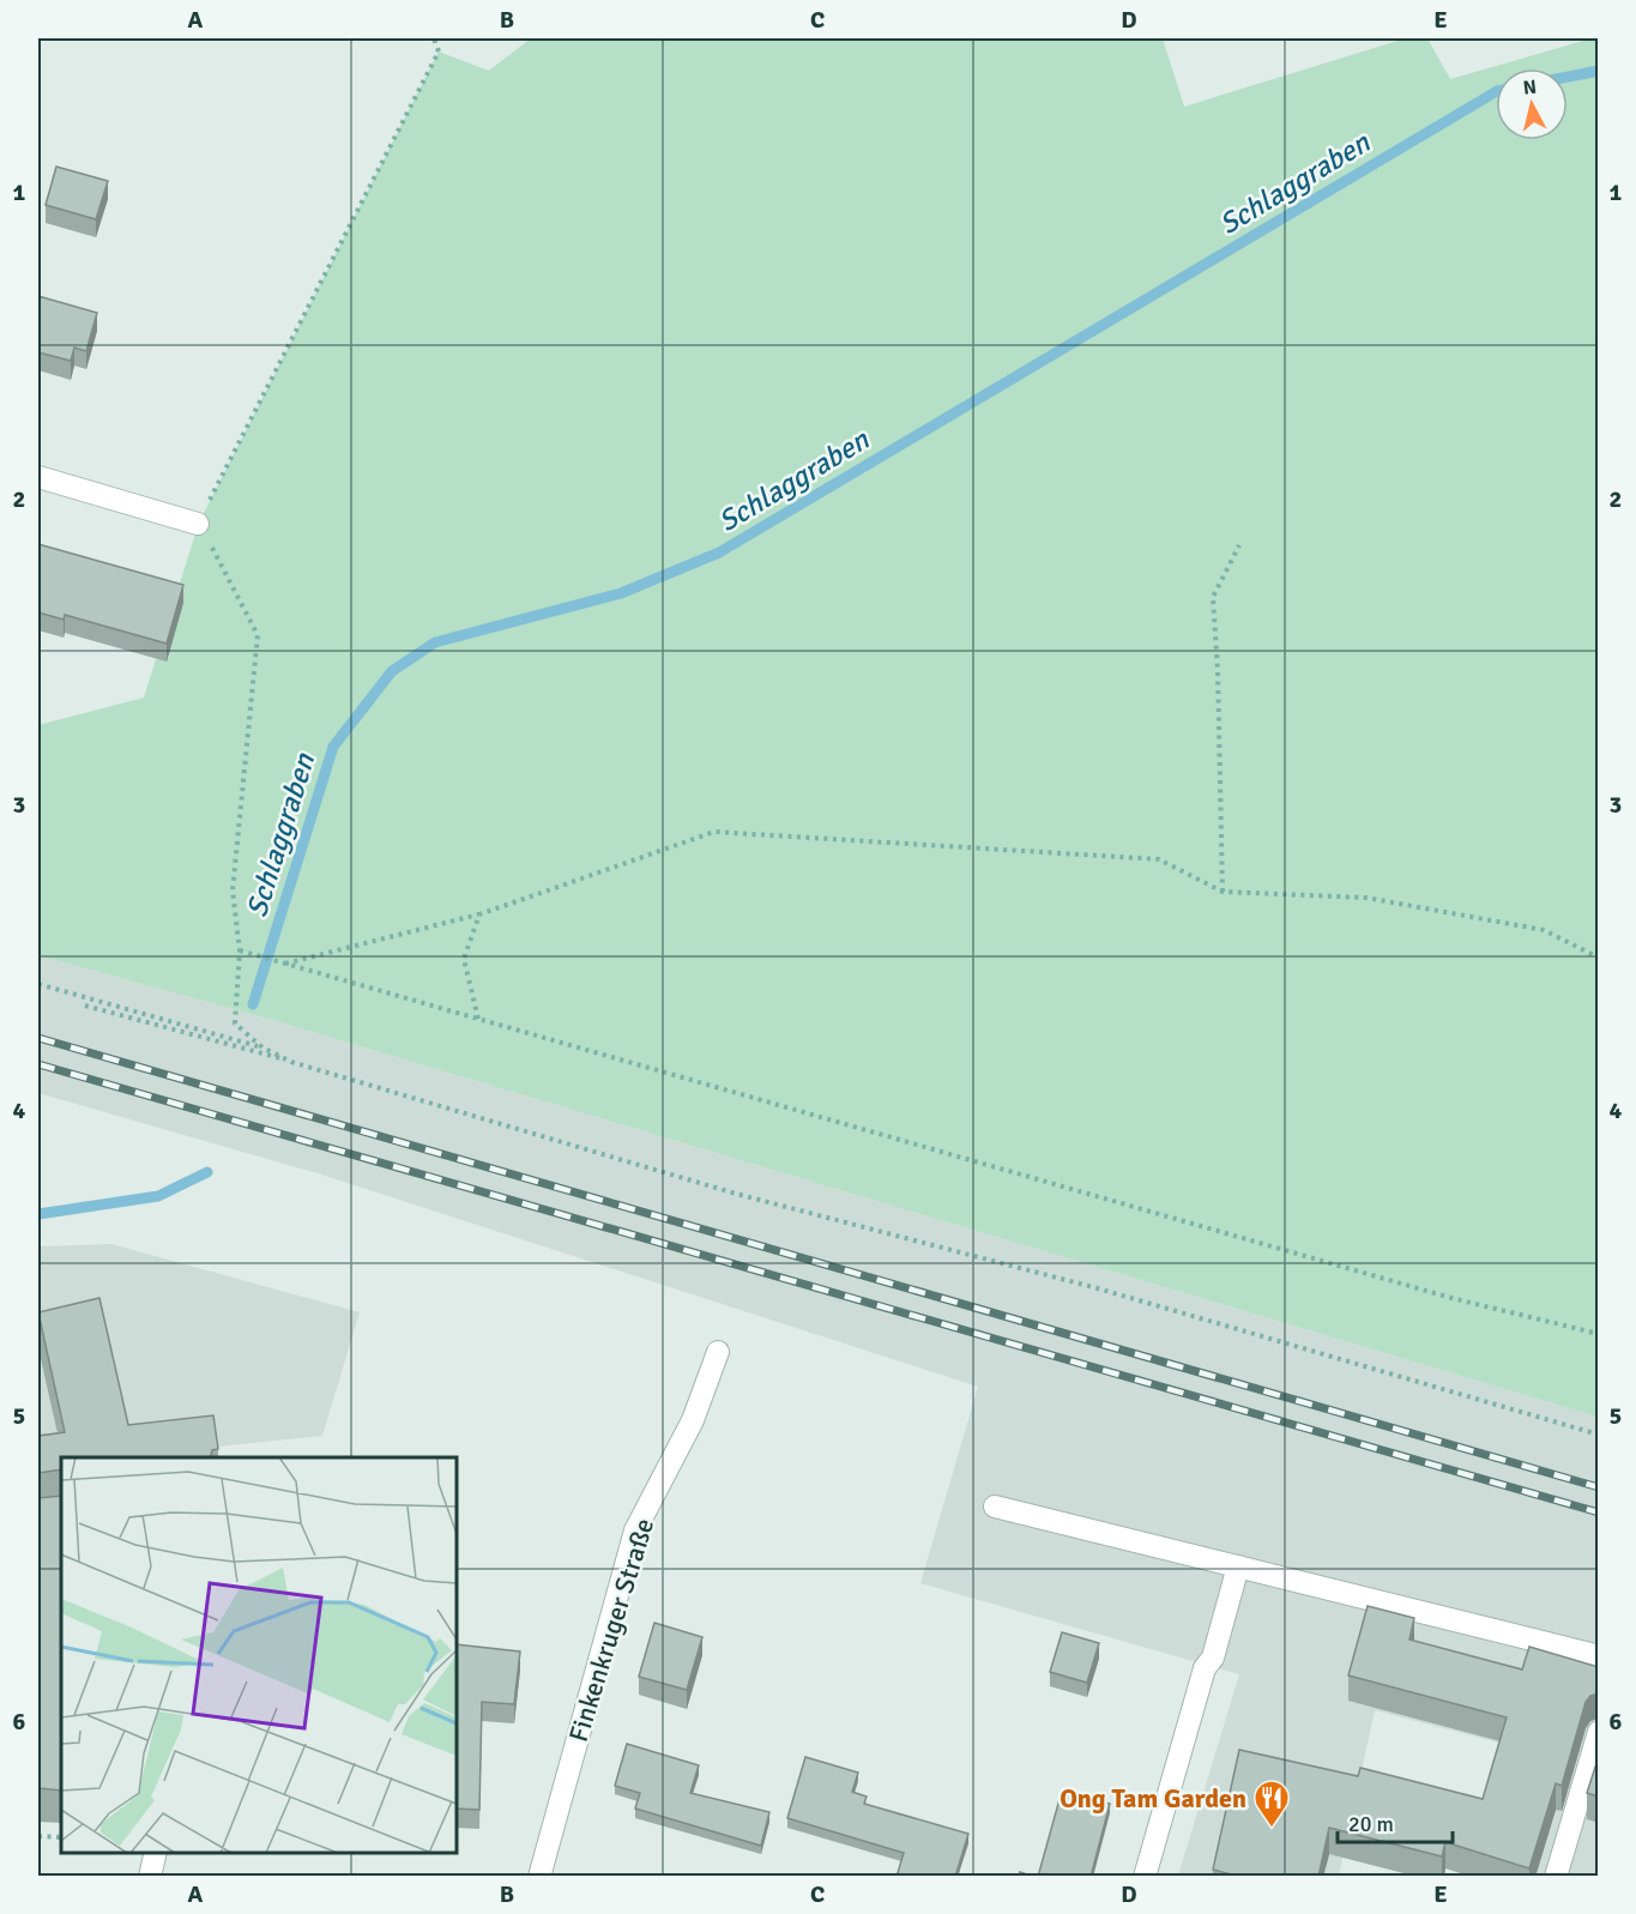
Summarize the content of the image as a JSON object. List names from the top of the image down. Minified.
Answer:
{"streets":{"street":["Finkenkruger Straße"]},"water":["Schlaggraben"],"places":{"restaurant":["Ong Tam Garden"]},"scale_bar":"20 m","north":"top","grid":{"columns":["A","B","C","D","E"],"rows":["1","2","3","4","5","6"]}}
